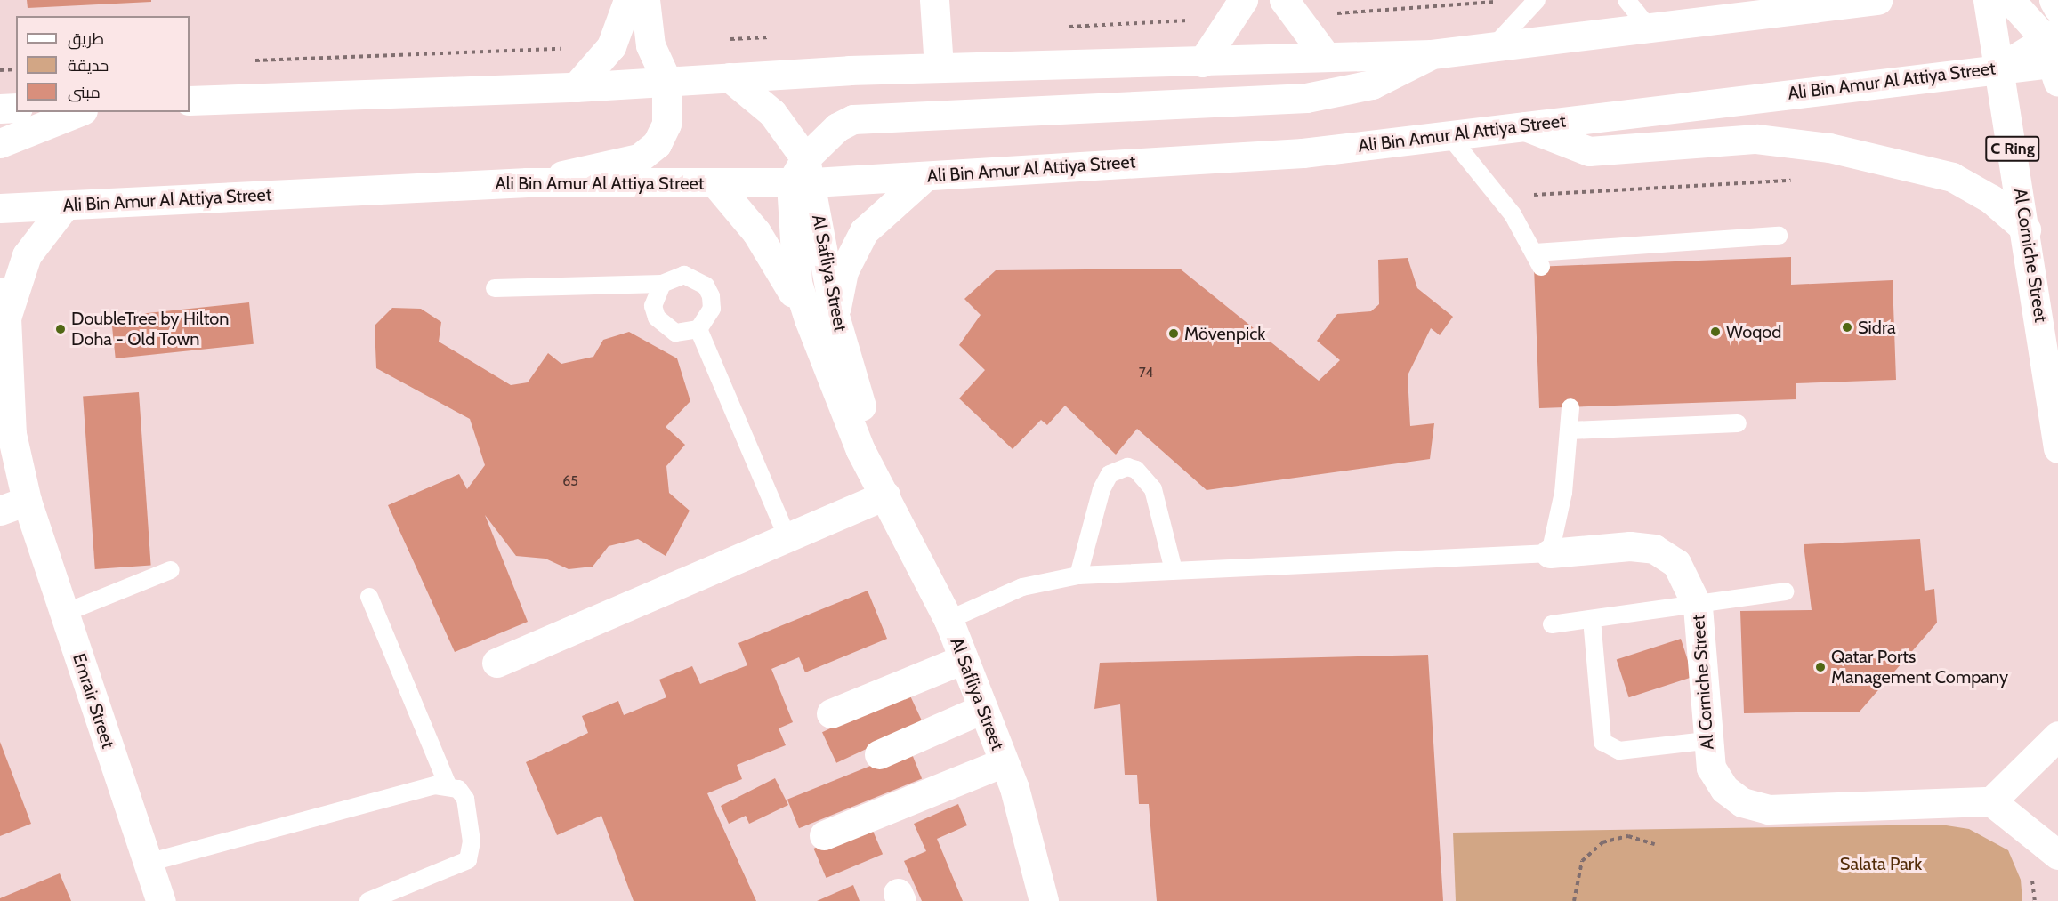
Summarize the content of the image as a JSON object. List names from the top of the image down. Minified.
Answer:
{"streets":{"main road":["Ali Bin Amur Al Attiya Street","C Ring","Al Corniche Street","Al Safliya Street","Emrair Street"]},"crossings":[["Ali Bin Amur Al Attiya Street","Al Corniche Street"],["Ali Bin Amur Al Attiya Street","Al Safliya Street"],["Ali Bin Amur Al Attiya Street","Emrair Street"]],"parks":["Salata Park"],"places":["Sidra","DoubleTree by Hilton Doha - Old Town","Woqod","Mövenpick","Qatar Ports Management Company"],"house_numbers":["74","65"],"legend":["طريق","حديقة","مبنى"]}
